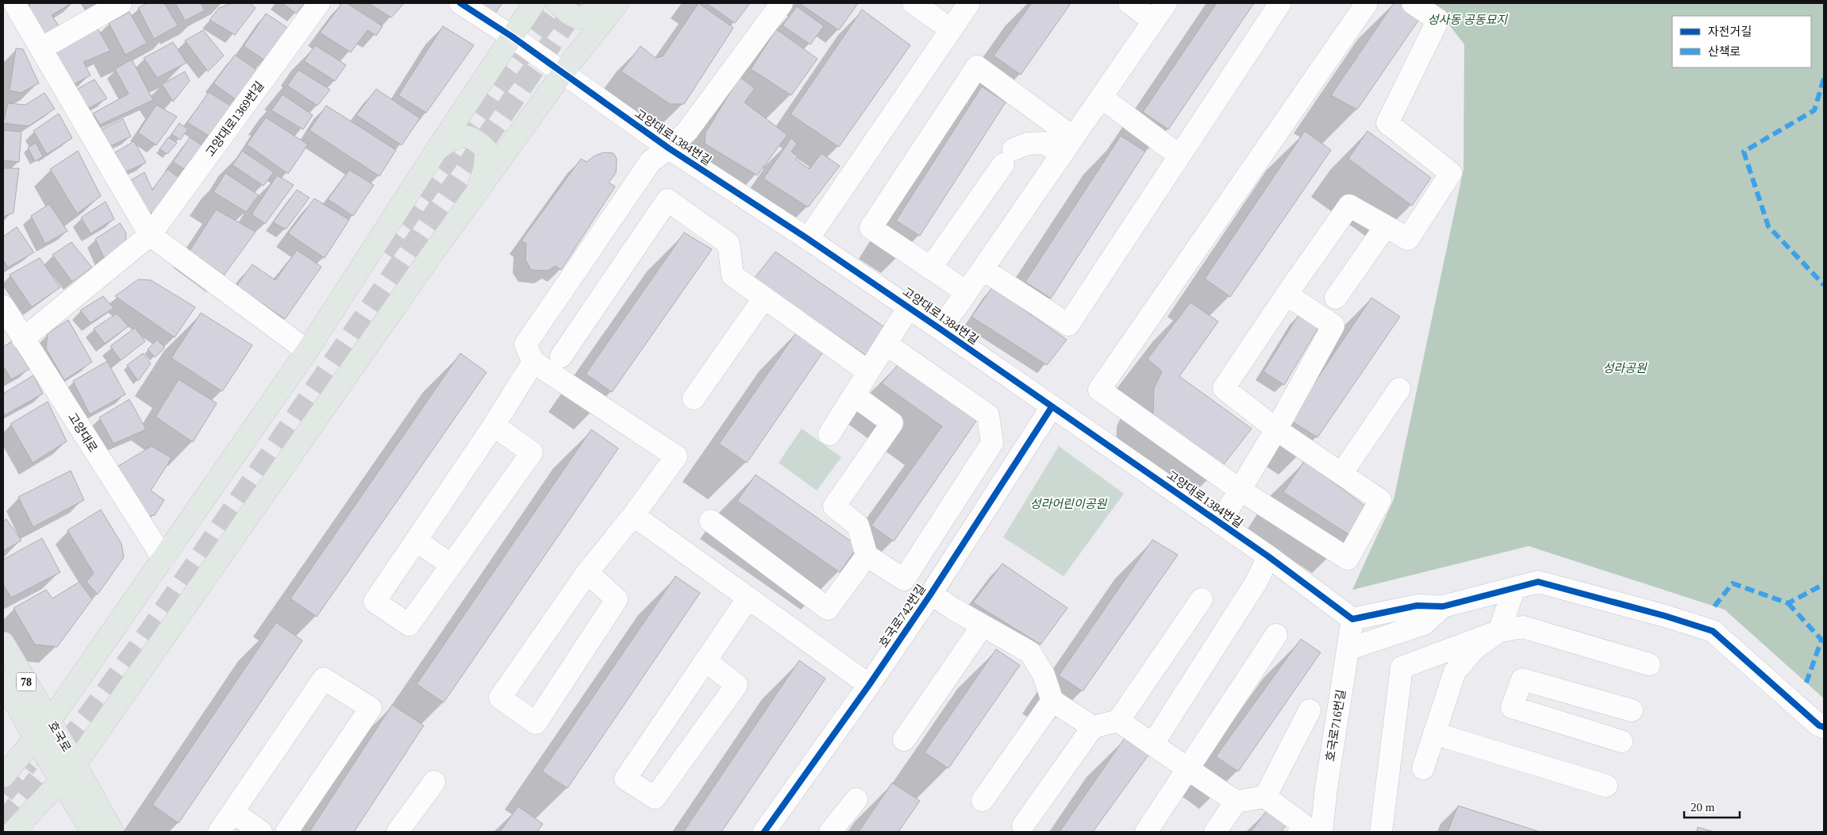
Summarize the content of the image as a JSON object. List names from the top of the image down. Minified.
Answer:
{"streets":{"main road":["78","호국로"],"street":["고양대로1369번길","고양대로1384번길","고양대로","호국로742번길","호국로716번길"]},"crossings":[["고양대로1369번길","고양대로"],["고양대로1384번길","호국로742번길"],["고양대로1384번길","호국로716번길"]],"parks":["성사동 공동묘지","성라공원","성라어린이공원"],"legend":["자전거길","산책로"],"scale_bar":"20 m"}
